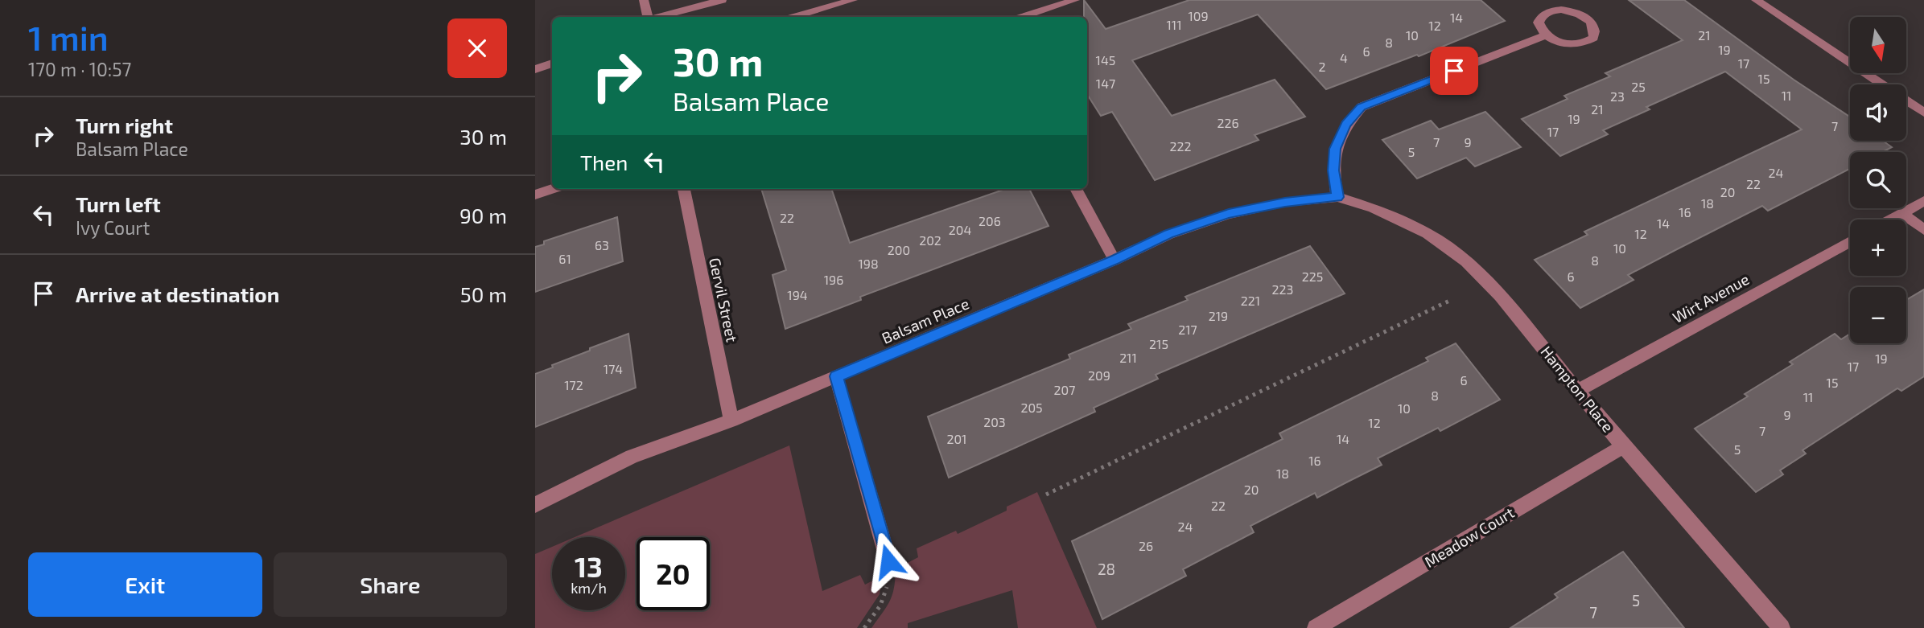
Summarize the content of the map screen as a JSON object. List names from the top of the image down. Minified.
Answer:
{"streets":{"street":["Wirt Avenue","Gervil Street","Balsam Place","Hampton Place","Meadow Court"]},"crossings":[["Wirt Avenue","Hampton Place"],["Gervil Street","Balsam Place"],["Balsam Place","Hampton Place"],["Hampton Place","Meadow Court"]],"house_numbers":["109","14","111","12","10","21","8","19","6","4","145","17","2","15","147","25","11","23","21","19","226","7","17","7","9","222","5","24","22","20","18","16","22","206","14","204","12","202","63","10","200","61","8","198","225","6","196","223","194","221","219","217","215","211","19","17","174","209","6","15","172","207","8","11","205","10","9","203","12","7","201","14","5","16","18","20","22","24","26","28","5","7"],"north":"bottom","page":{"heading":["1 min","170 m · 10:57"],"map_buttons":["+","−"],"turn":["30 m","Balsam Place"],"list":[{"name":"Turn right","note":"Balsam Place","value":"30 m"},{"name":"Turn left","note":"Ivy Court","value":"90 m"},{"name":"Arrive at destination","value":"50 m"}],"then":"Then","speed":"13 km/h","limit":"20","buttons":["Exit","Share"]}}
